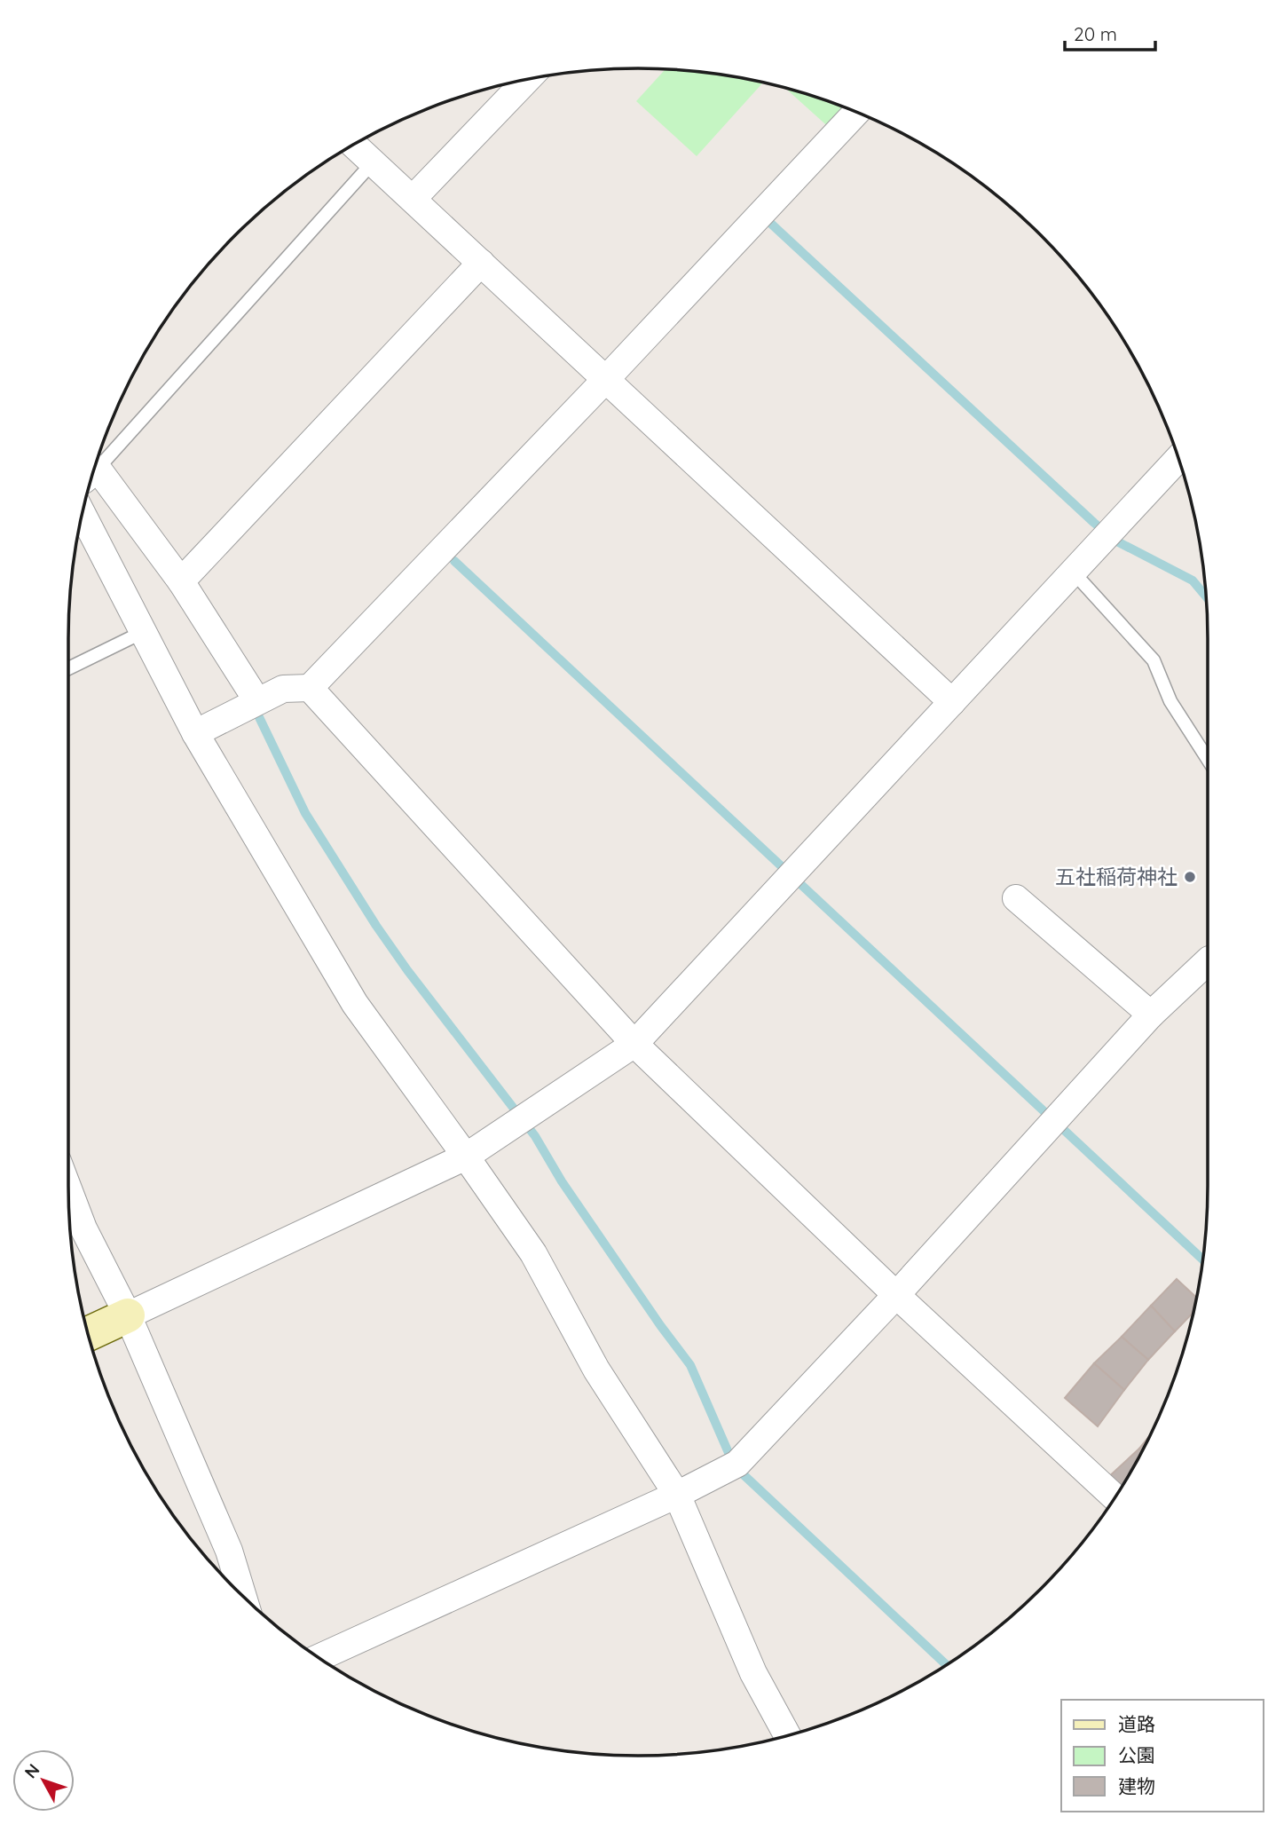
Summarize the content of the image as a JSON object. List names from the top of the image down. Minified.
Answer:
{"places":["五社稲荷神社"],"legend":["道路","公園","建物"],"scale_bar":"20 m","north":"top left"}
